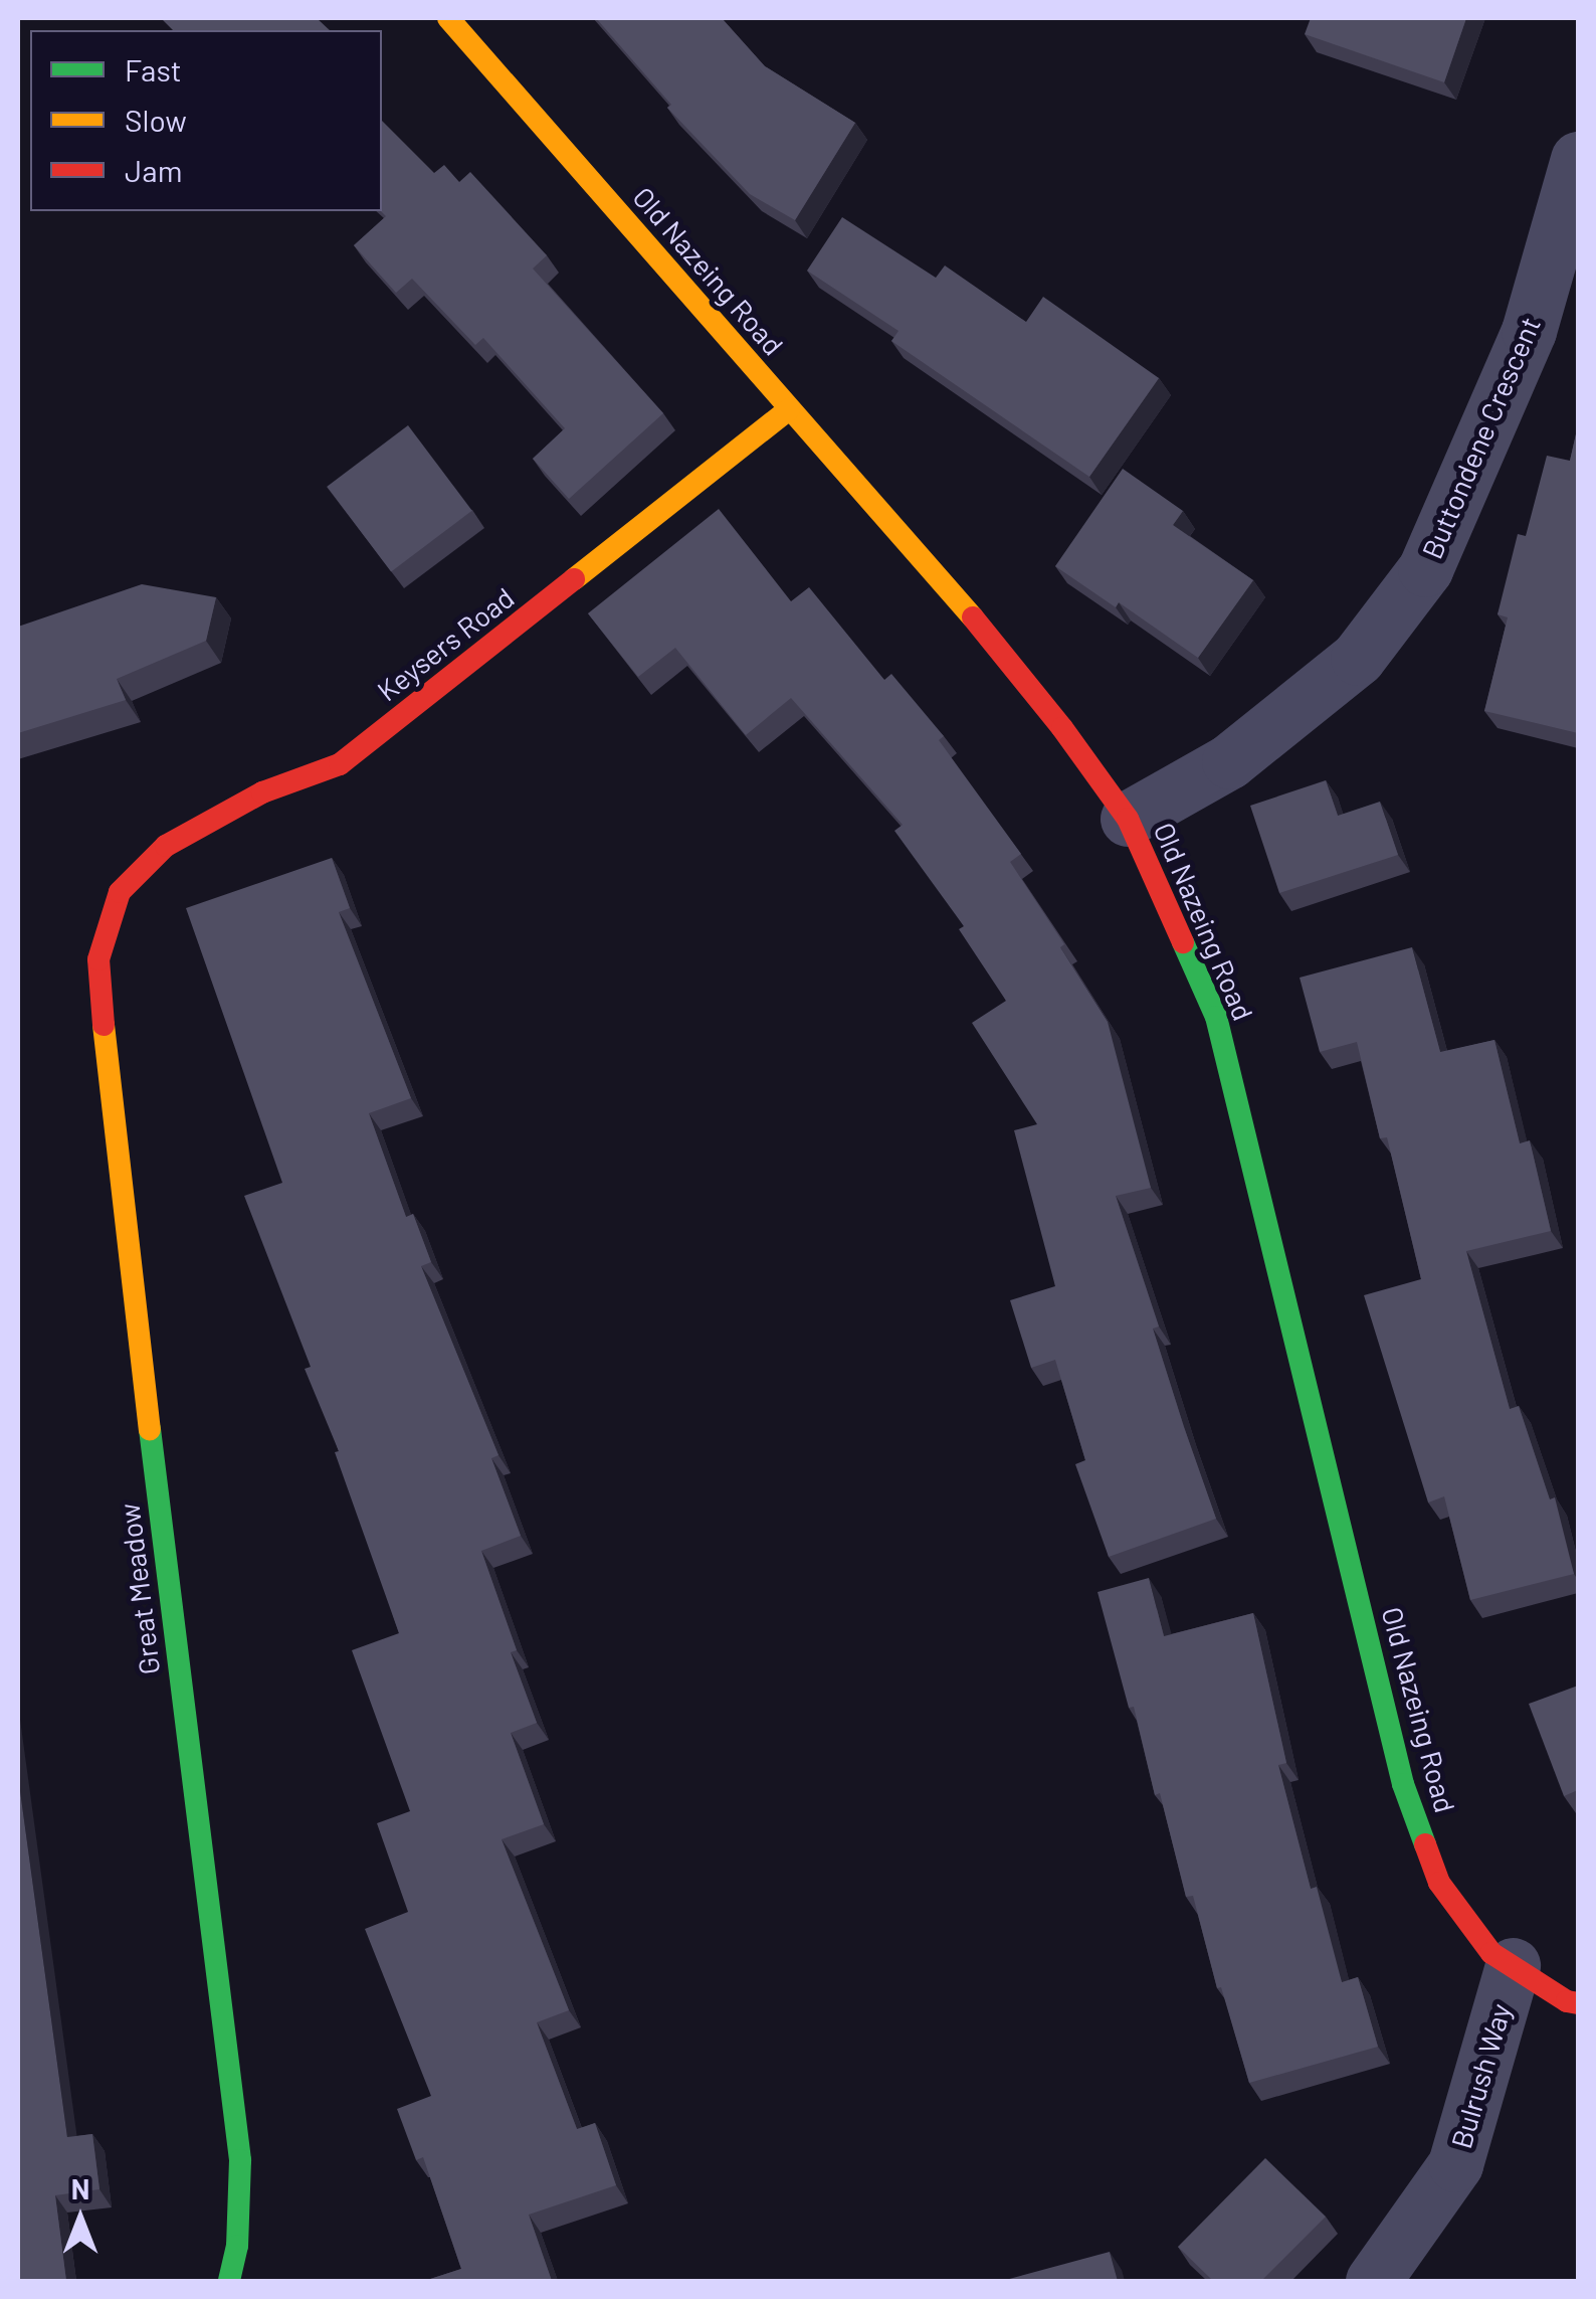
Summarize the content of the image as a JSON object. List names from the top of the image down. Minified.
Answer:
{"streets":{"street":["Old Nazeing Road","Buttondene Crescent","Keysers Road","Great Meadow","Bulrush Way"]},"crossings":[["Old Nazeing Road","Buttondene Crescent"],["Old Nazeing Road","Keysers Road"],["Old Nazeing Road","Bulrush Way"],["Keysers Road","Great Meadow"]],"legend":["Fast","Slow","Jam"],"north":"top"}
